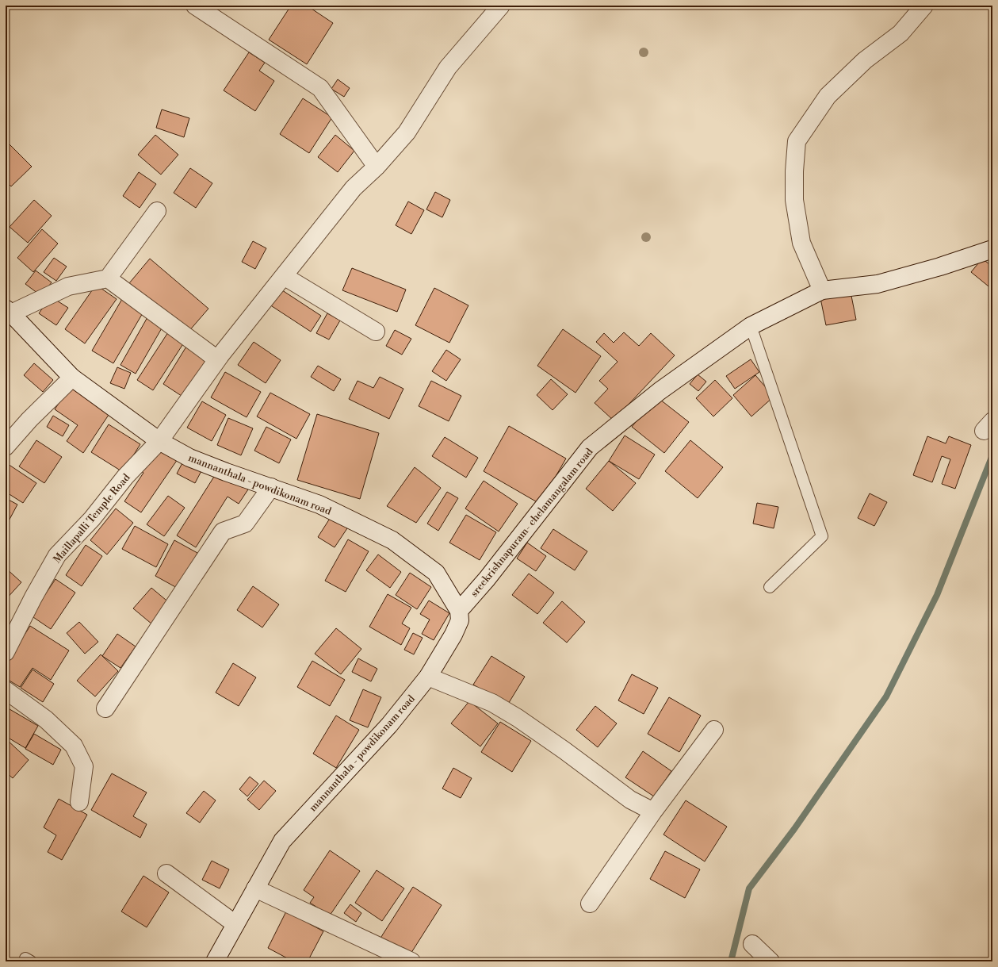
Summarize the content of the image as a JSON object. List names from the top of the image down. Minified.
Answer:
{"streets":{"street":["mannanthala - powdikonam road","Maillapalli Temple Road","sreekrishnapuram- chelamangalam road"]},"crossings":[["mannanthala - powdikonam road","Maillapalli Temple Road"],["mannanthala - powdikonam road","sreekrishnapuram- chelamangalam road"]]}
